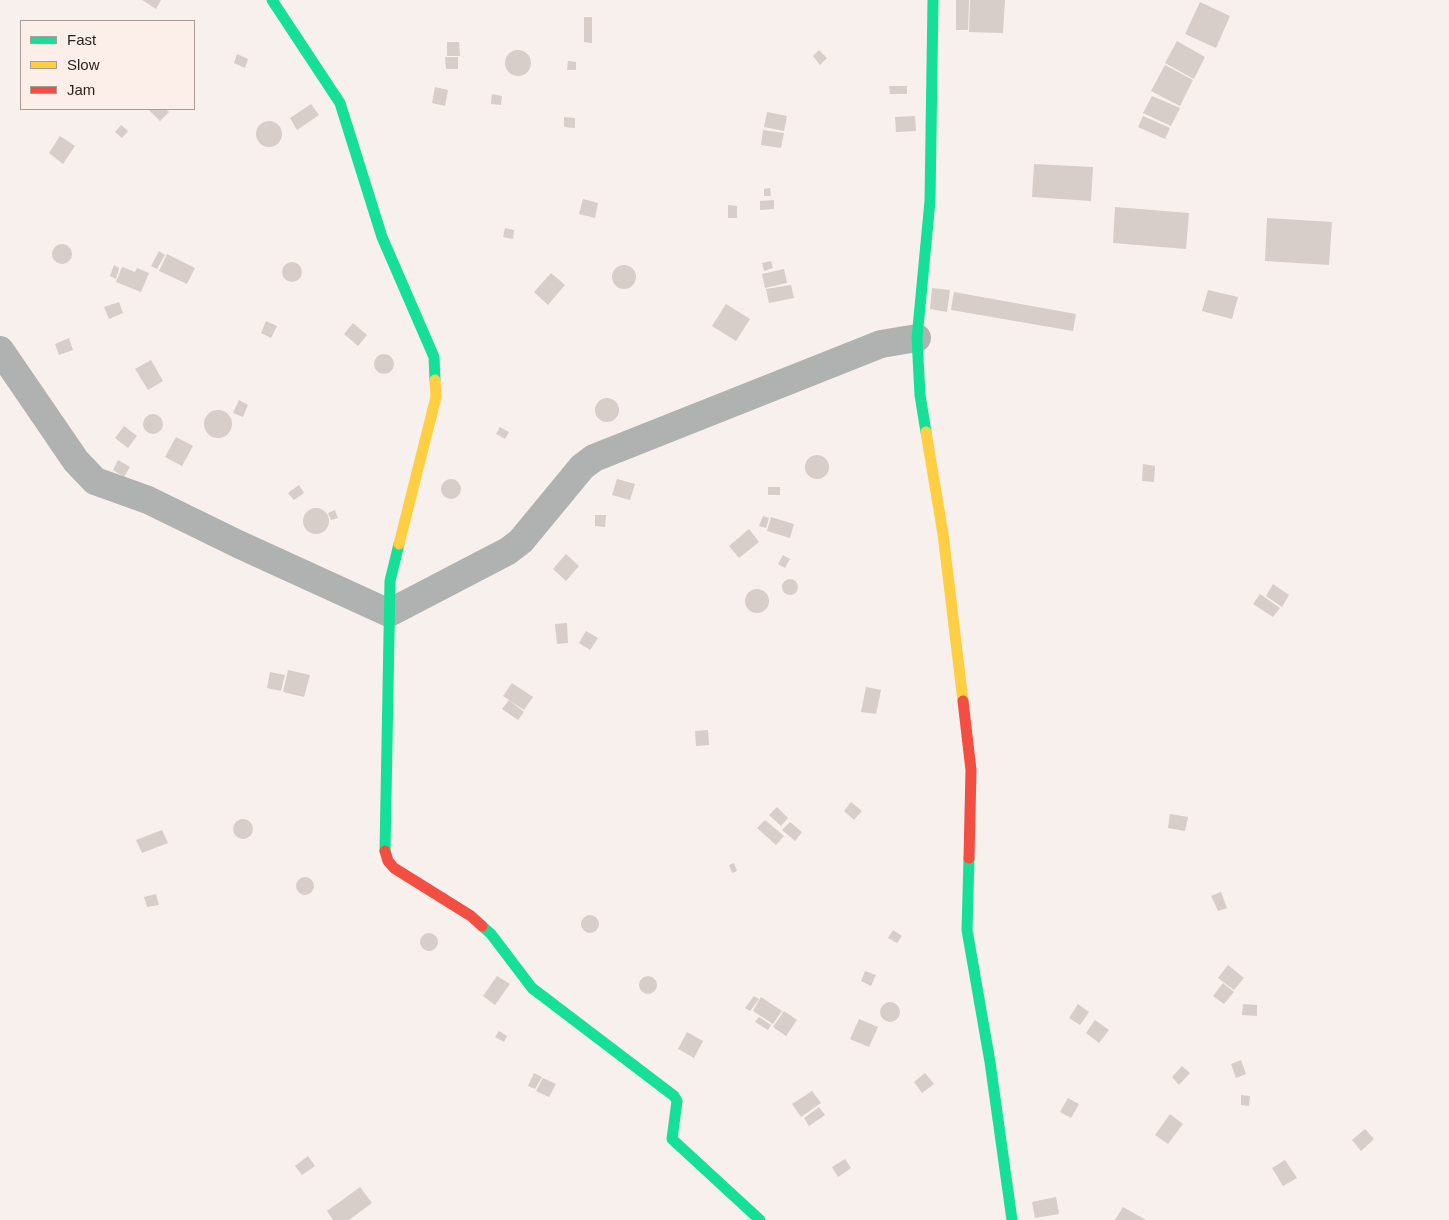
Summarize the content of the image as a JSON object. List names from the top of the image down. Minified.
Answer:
{"legend":["Fast","Slow","Jam"]}
